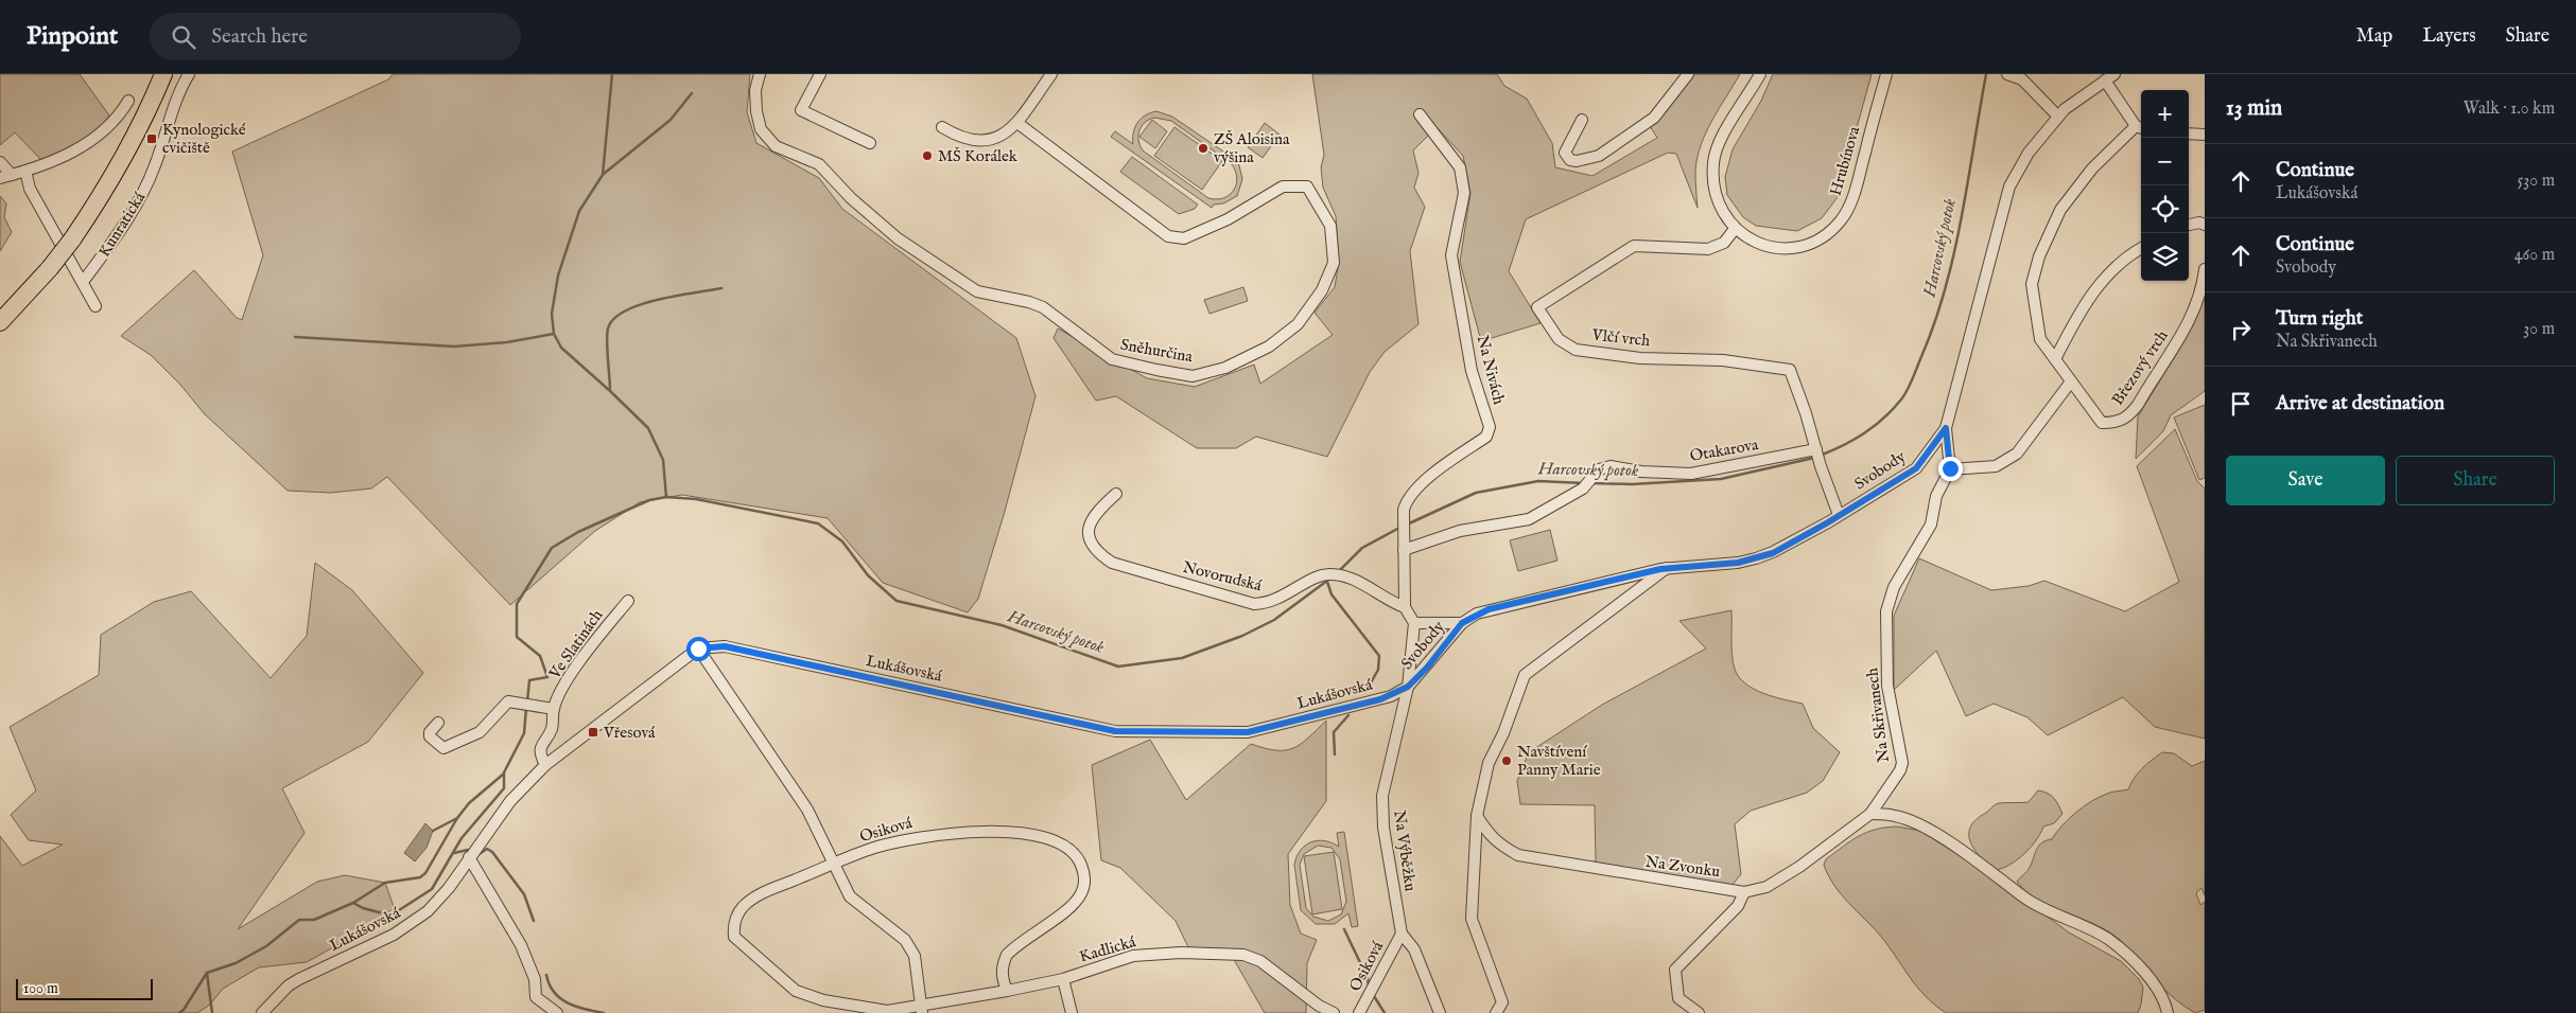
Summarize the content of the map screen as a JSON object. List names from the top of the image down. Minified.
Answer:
{"streets":{"main road":["Kunratická"],"street":["Hrubínova","Vlčí vrch","Sněhurčina","Březový vrch","Na Nivách","Otakarova","Svobody","Novorudská","Ve Slatinách","Lukášovská","Na Skřivanech","Osiková","Na Výběžku","Na Zvonku","Kadlická"]},"crossings":[["Hrubínova","Vlčí vrch"],["Vlčí vrch","Otakarova"],["Vlčí vrch","Svobody"],["Na Nivách","Otakarova"],["Na Nivách","Svobody"],["Na Nivách","Novorudská"],["Svobody","Novorudská"],["Svobody","Lukášovská"],["Svobody","Na Výběžku"],["Ve Slatinách","Lukášovská"],["Lukášovská","Na Výběžku"],["Na Skřivanech","Na Zvonku"],["Osiková","Na Výběžku"],["Osiková","Kadlická"]],"water":["Harcovský potok"],"places":{"transit":["Kynologické cvičiště","Vřesová"],"other":["ZŠ Aloisina výšina","MŠ Korálek","Navštívení Panny Marie"]},"scale_bar":"100 m","page":{"header":"Pinpoint","search":"Search here","nav":["Map","Layers","Share"],"heading":["13 min","Walk · 1.0 km"],"map_buttons":["+","−"],"list":[["Continue","Lukášovská","530 m"],["Continue","Svobody","460 m"],["Turn right","Na Skřivanech","30 m"],"Arrive at destination"],"buttons":["Save","Share"],"scale":"100 m"}}
